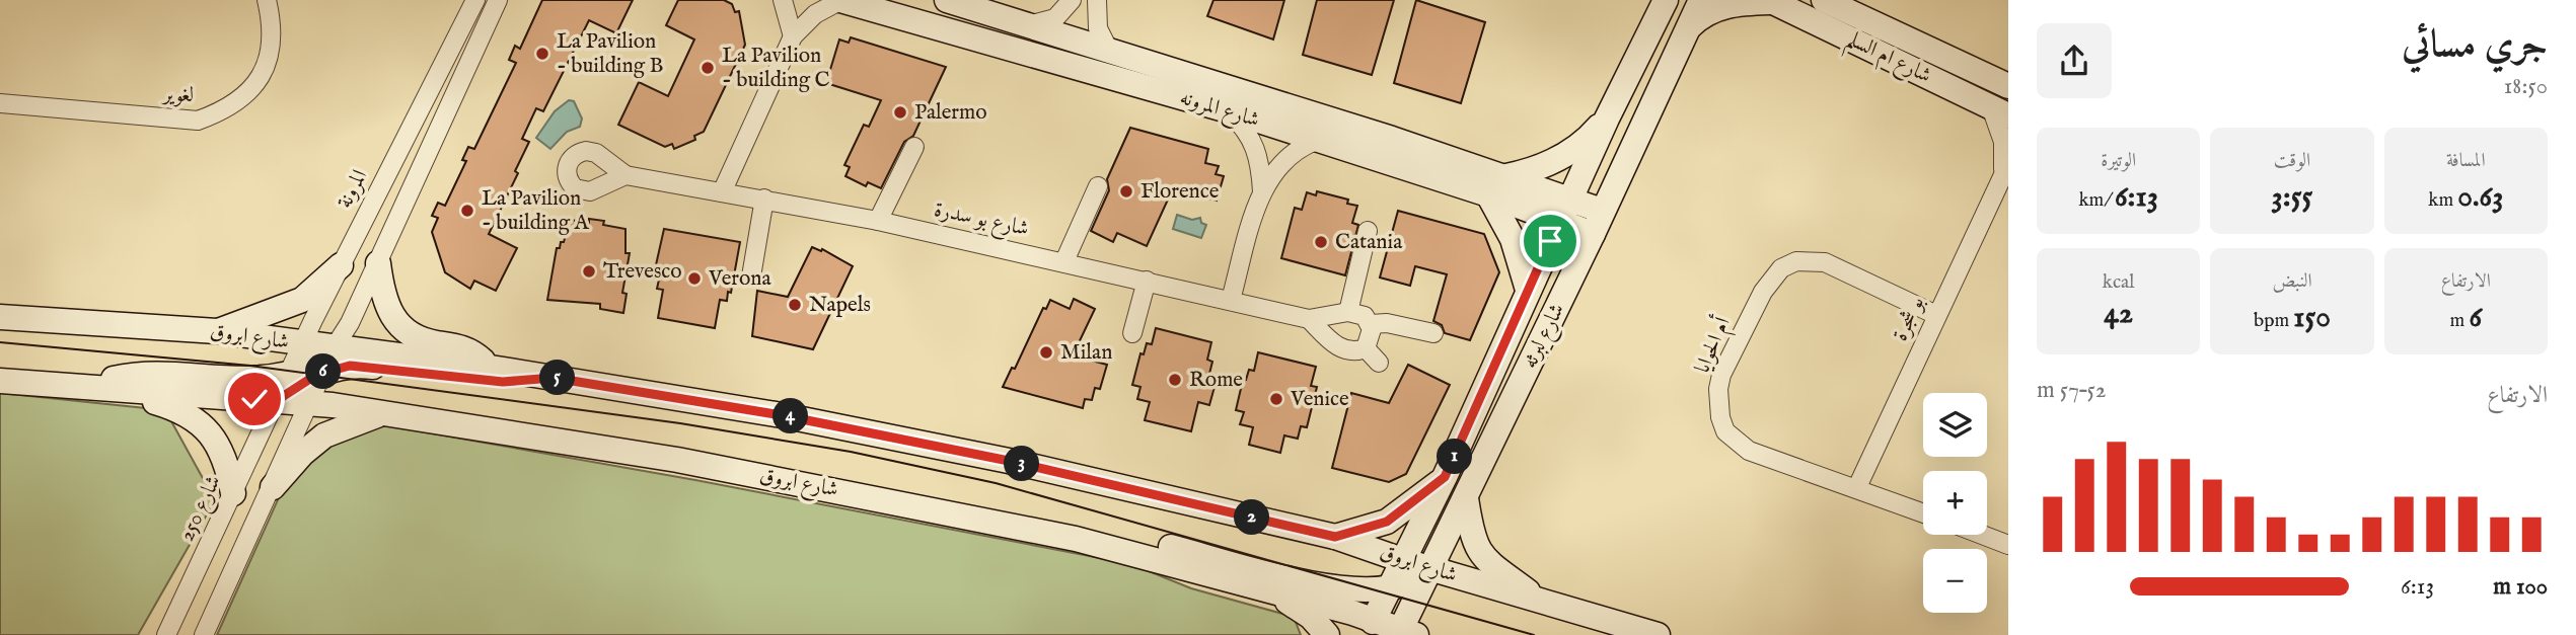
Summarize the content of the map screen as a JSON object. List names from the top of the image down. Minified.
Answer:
{"streets":{"street":["شارع ام السلم","لغوير","شارع المرونه","المرونة","شارع بو سدرة","بو شجرة","شارع لبرثه","شارع ابروق","أم الحوايا","شارع 250"]},"crossings":[["شارع ام السلم","بو شجرة"],["شارع المرونه","شارع لبرثه"],["المرونة","شارع ابروق"],["المرونة","شارع 250"],["بو شجرة","أم الحوايا"],["شارع لبرثه","شارع ابروق"],["شارع ابروق","شارع 250"]],"places":["La Pavilion - building B","La Pavilion - building C","Palermo","Florence","La Pavilion - building A","Catania","Trevesco","Verona","Napels","Milan","Rome","Venice"],"page":{"heading":["جري مسائي","18:50"],"stats":[["المسافة","0.63 km"],["الوقت","3:55"],["الوتيرة","6:13 /km"],["الارتفاع","6 m"],["النبض","150 bpm"],["kcal","42"]],"pins":["6","5","4","1","3","2"],"chart":["الارتفاع","52–57 m"],"map_buttons":["+","−"],"list":[{"name":"100 m","note":"6:13"}]}}
